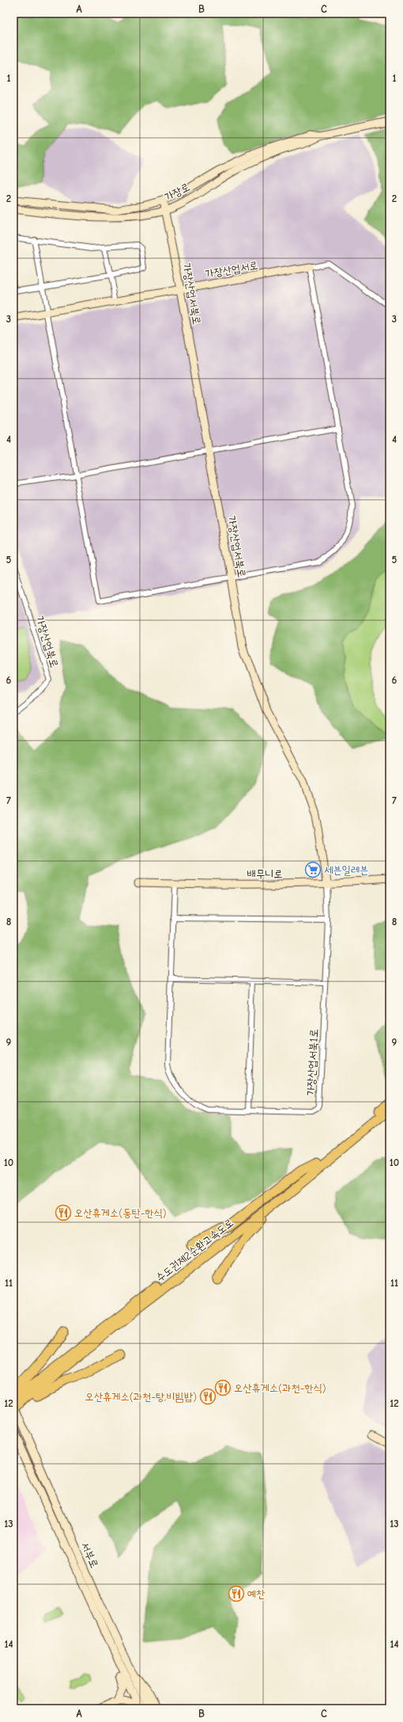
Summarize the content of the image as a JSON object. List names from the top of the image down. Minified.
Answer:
{"streets":{"highway":["수도권제2순환고속도로"],"main road":["가장로","가장산업서로","가장산업서북로","배무니로","서부로"],"street":["가장산업북로","가장산업서북1로"]},"crossings":[["가장로","가장산업서북로"],["가장산업서로","가장산업서북로"],["가장산업서북로","배무니로"],["가장산업서북로","가장산업서북1로"],["배무니로","가장산업서북1로"],["수도권제2순환고속도로","서부로"]],"places":{"supermarket":["세븐일레븐"],"restaurant":["오산휴게소(동탄-한식)","오산휴게소(과천-한식)","오산휴게소(과천-탕,비빔밥)","예찬"]},"grid":{"columns":["A","B","C"],"rows":["1","2","3","4","5","6","7","8","9","10","11","12","13","14"]}}
